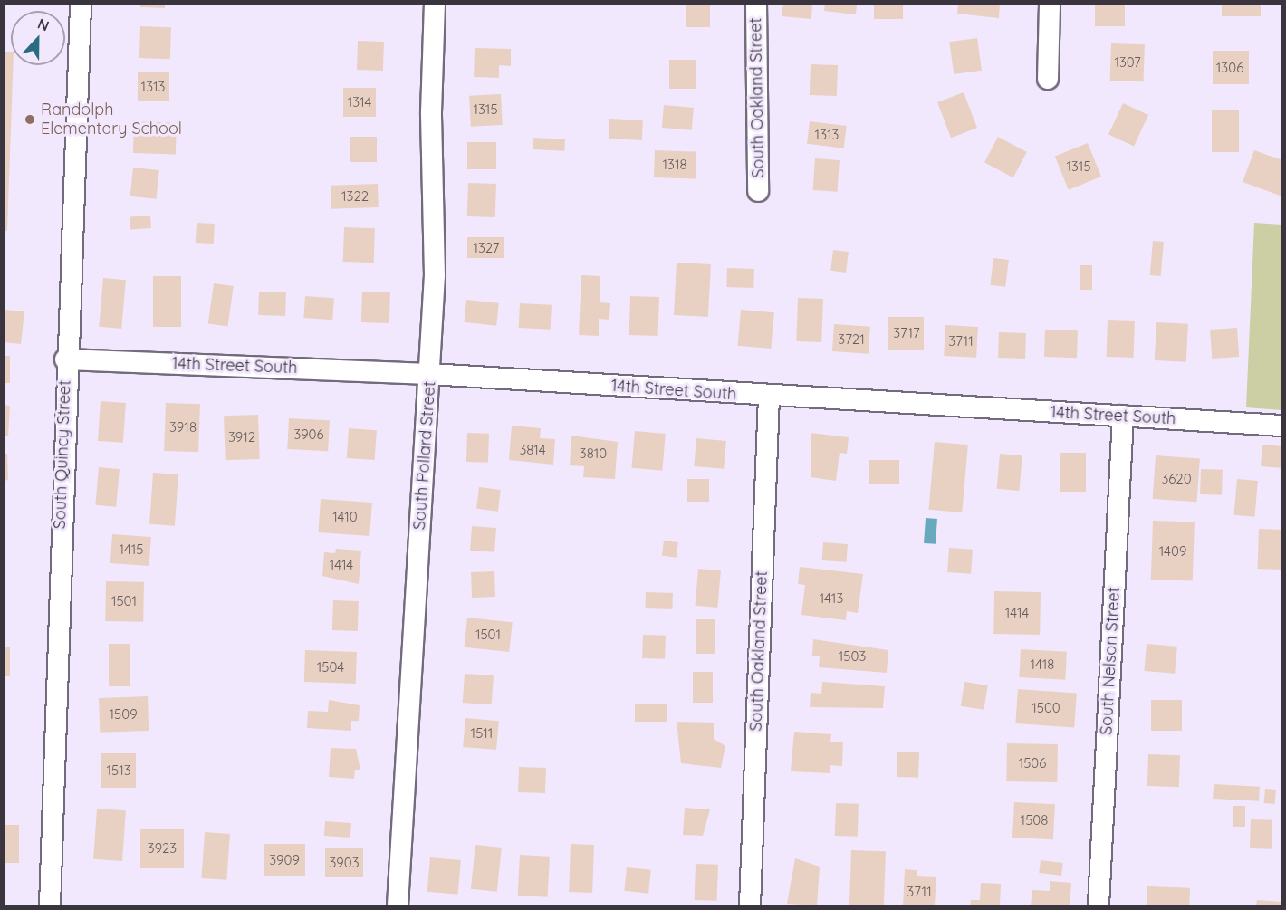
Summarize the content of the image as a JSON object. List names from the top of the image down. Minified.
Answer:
{"streets":{"street":["South Oakland Street","14th Street South","South Quincy Street","South Pollard Street","South Nelson Street"]},"crossings":[["South Oakland Street","14th Street South"],["14th Street South","South Quincy Street"],["14th Street South","South Pollard Street"],["14th Street South","South Nelson Street"]],"places":["Randolph Elementary School"],"house_numbers":["1307","1306","1313","1314","1315","1313","1318","1315","1322","1327","3717","3721","3711","3918","3906","3912","3814","3810","3620","1410","1415","1409","1414","1413","1501","1414","1501","1503","1418","1504","1500","1509","1511","1506","1513","1508","3923","3909","3903","3711"],"north":"top"}
